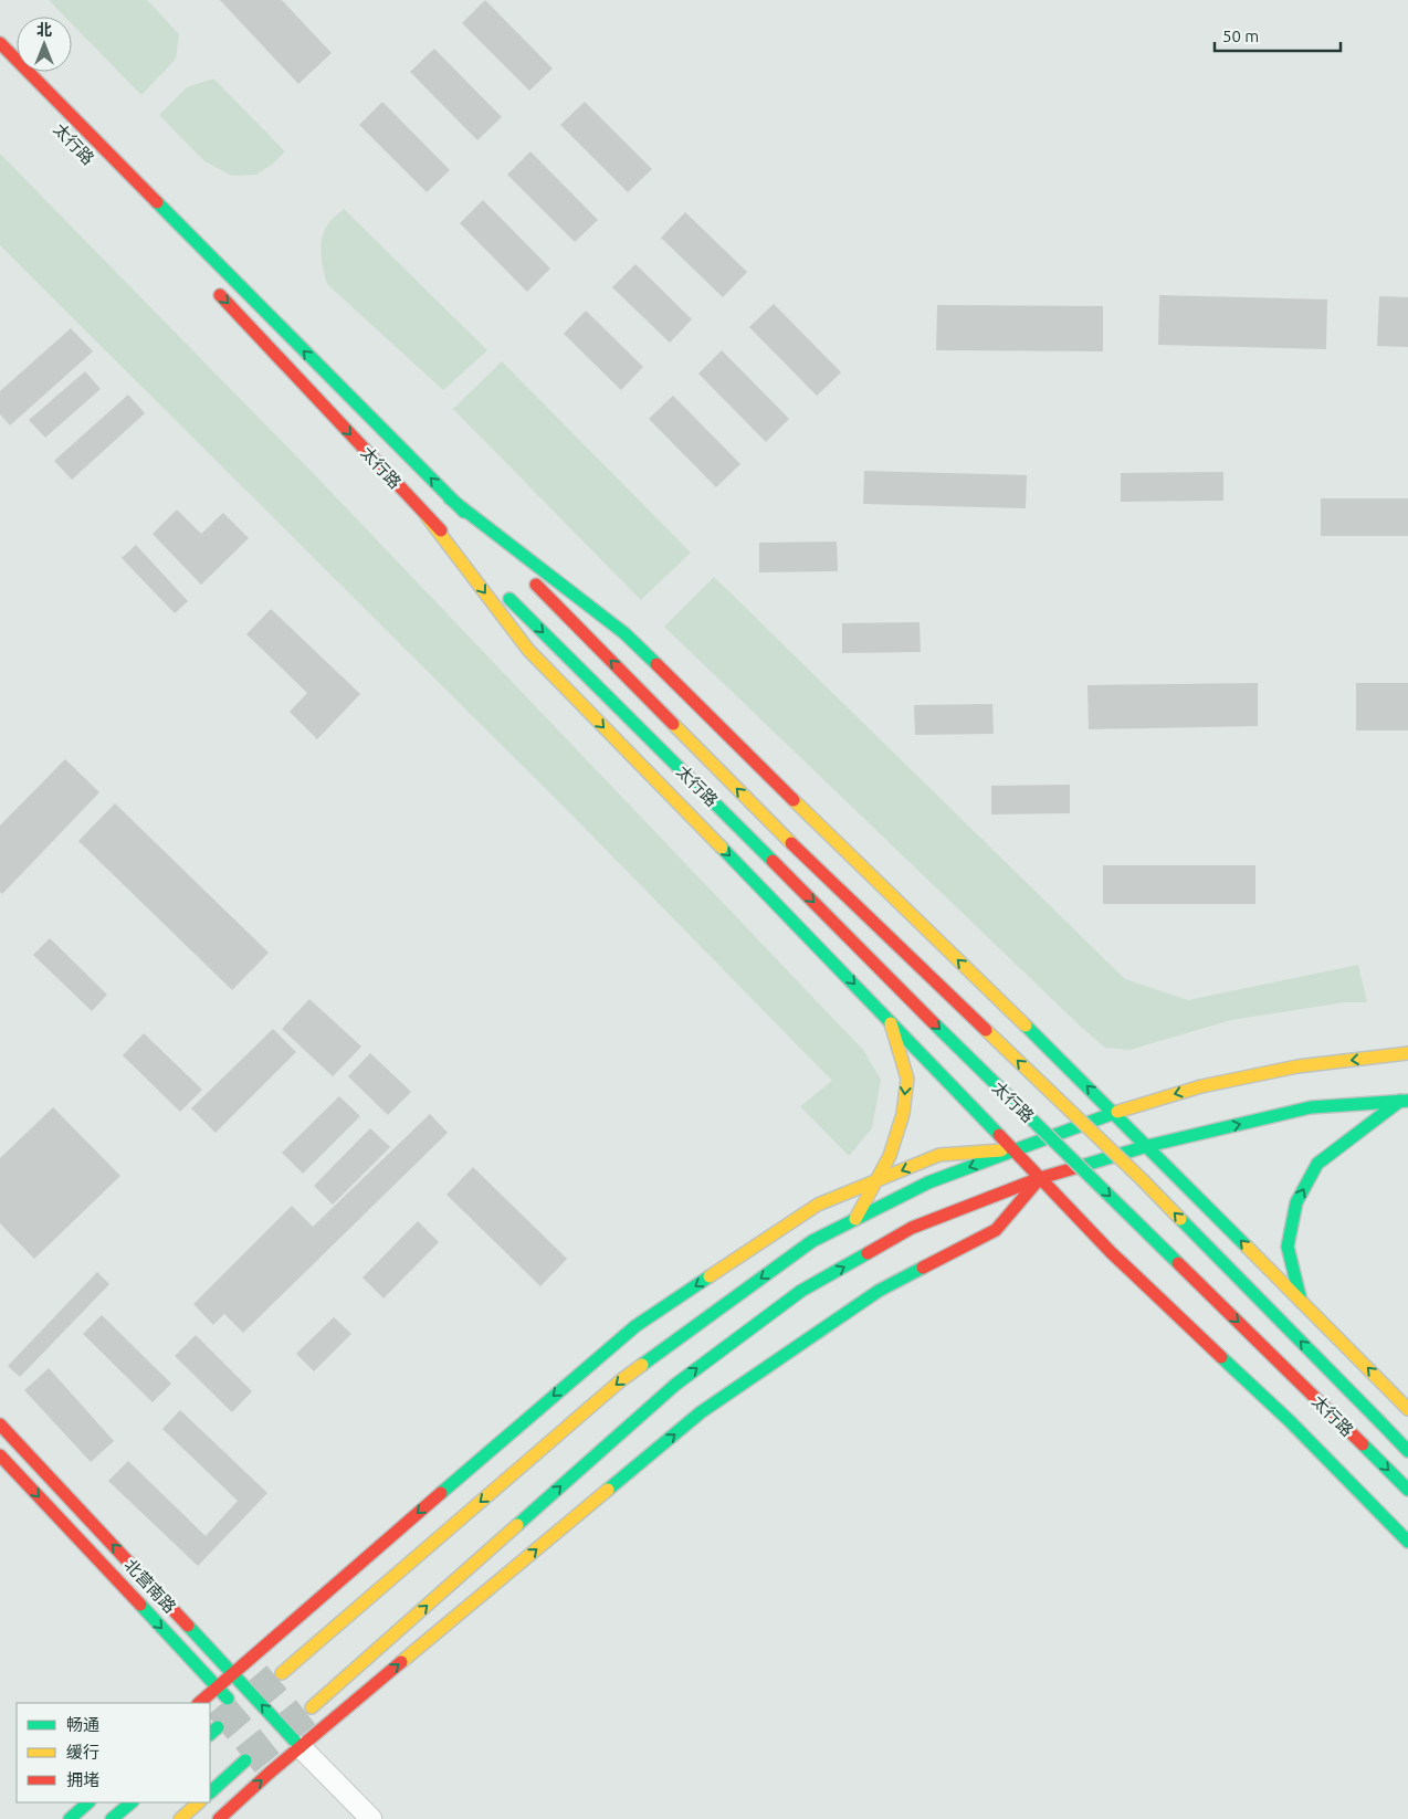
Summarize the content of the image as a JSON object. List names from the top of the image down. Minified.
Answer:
{"streets":{"main road":["太行路","北营南路"]},"legend":["畅通","缓行","拥堵"],"scale_bar":"50 m","north":"top"}
